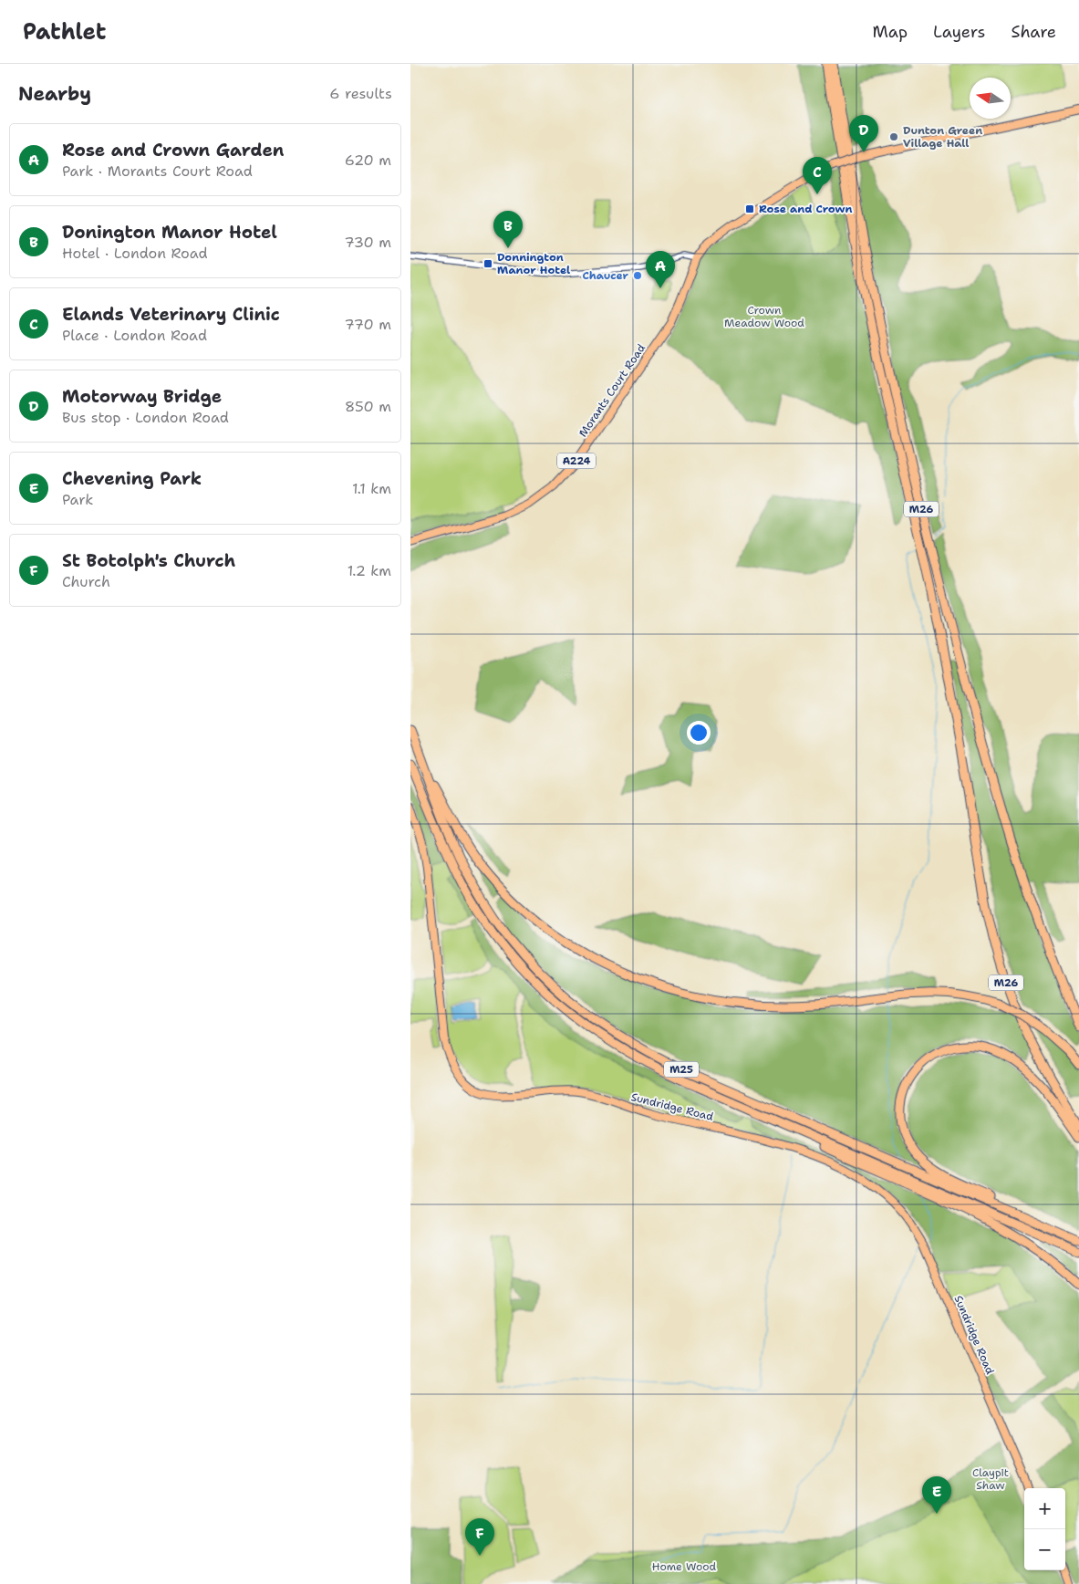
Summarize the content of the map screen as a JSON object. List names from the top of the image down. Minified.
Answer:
{"streets":{"highway":["M26","M25"],"main road":["Morants Court Road","A224","Sundridge Road"]},"crossings":[["Morants Court Road","A224"]],"parks":["Crown Meadow Wood","Claypit Shaw","Home Wood"],"places":{"other":["Dunton Green Village Hall","Chaucer"],"transit":["Rose and Crown","Donnington Manor Hotel"]},"north":"left","page":{"header":"Pathlet","nav":["Map","Layers","Share"],"heading":["Nearby","6 results"],"pins":["D","C","B","A","E","F"],"list":[{"mark":"A","name":"Rose and Crown Garden","note":"Park · Morants Court Road","value":"620 m"},{"mark":"B","name":"Donington Manor Hotel","note":"Hotel · London Road","value":"730 m"},{"mark":"C","name":"Elands Veterinary Clinic","note":"Place · London Road","value":"770 m"},{"mark":"D","name":"Motorway Bridge","note":"Bus stop · London Road","value":"850 m"},{"mark":"E","name":"Chevening Park","note":"Park","value":"1.1 km"},{"mark":"F","name":"St Botolph's Church","note":"Church","value":"1.2 km"}],"map_buttons":["+","−"]}}
